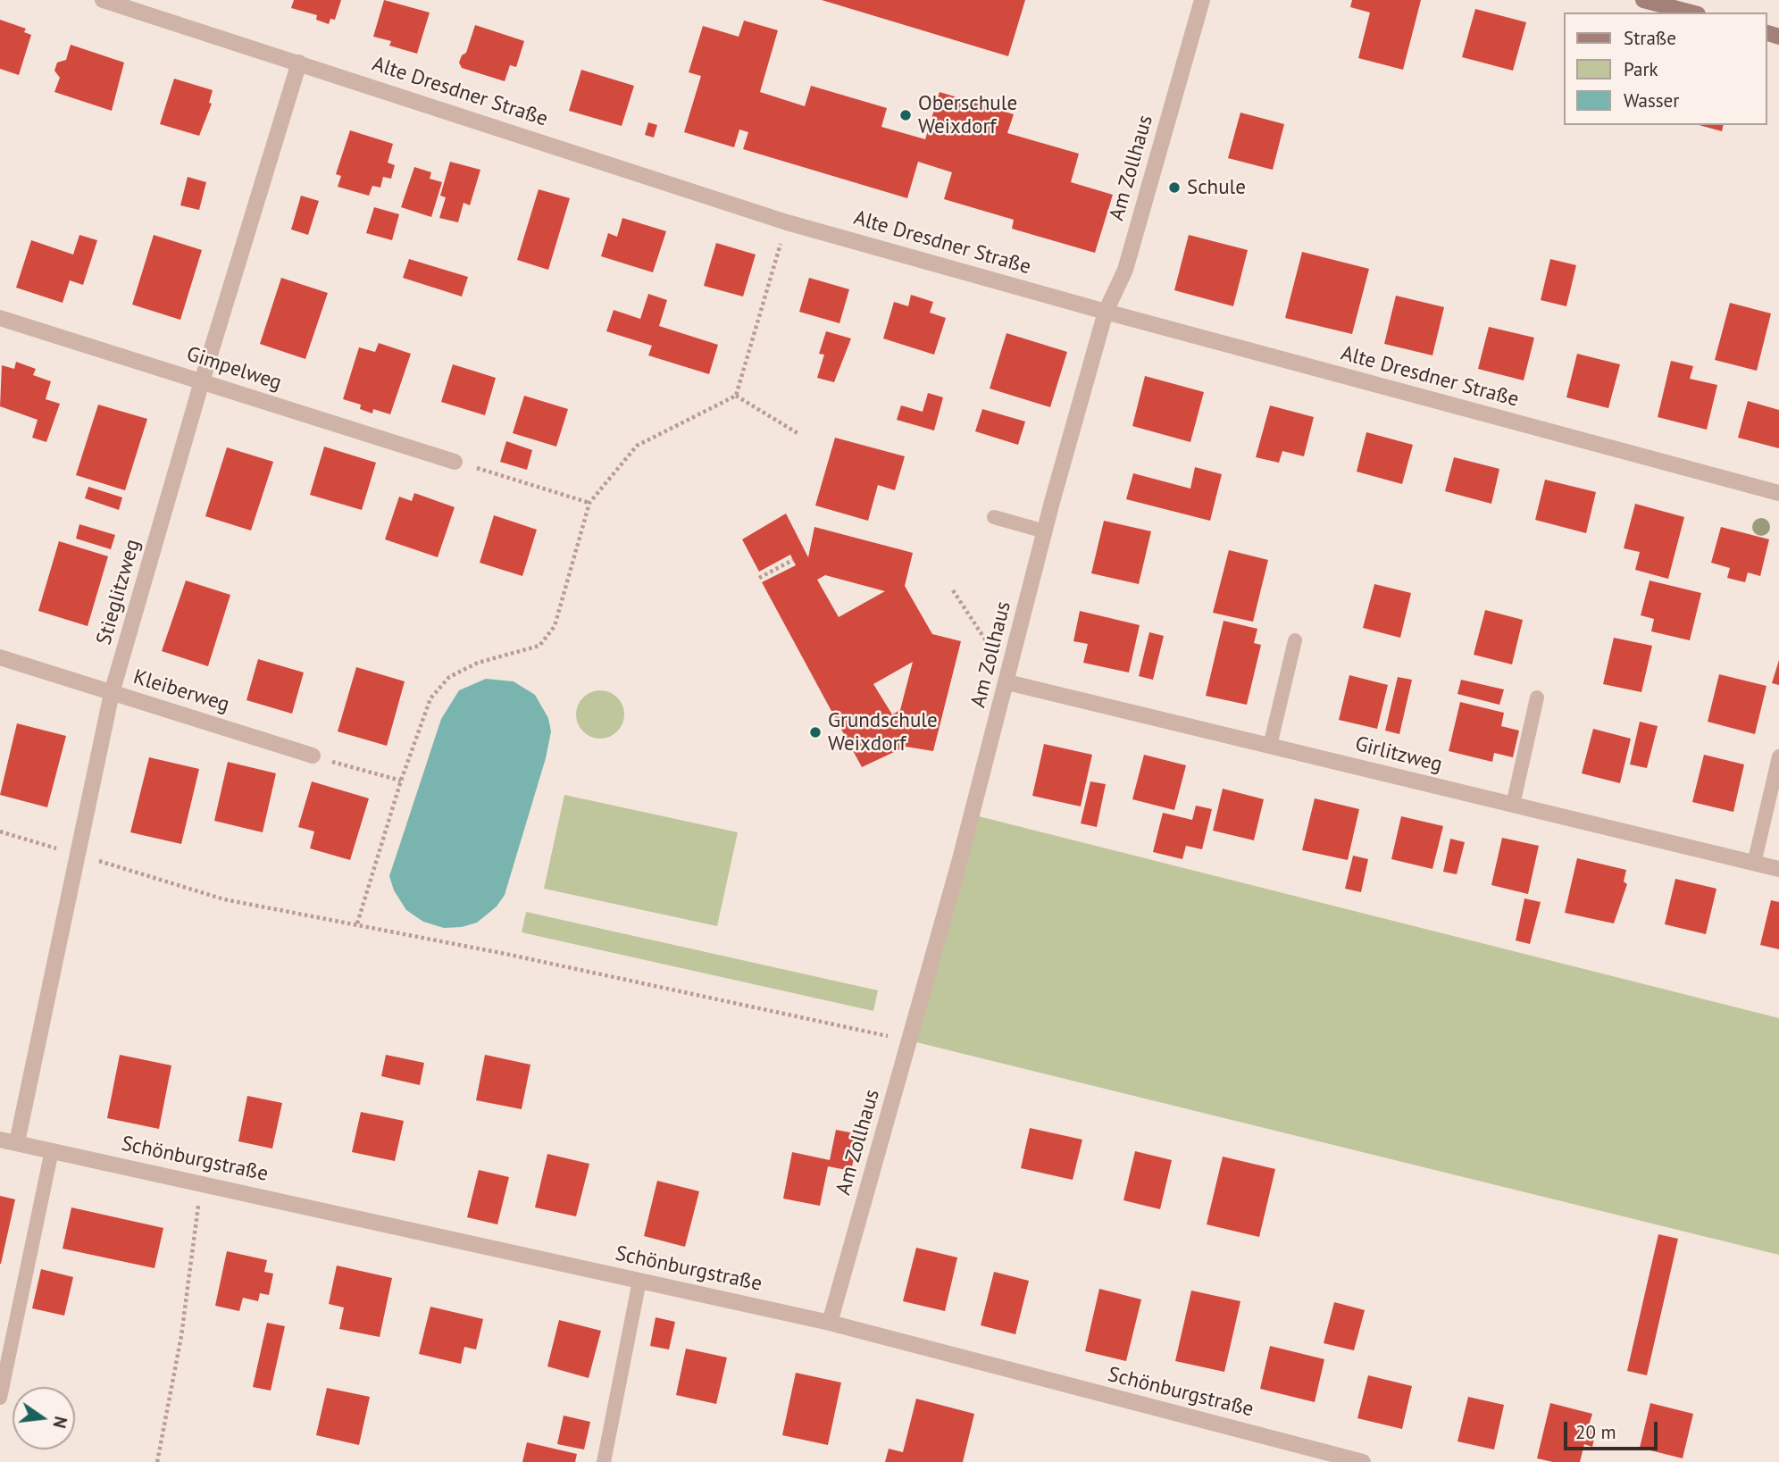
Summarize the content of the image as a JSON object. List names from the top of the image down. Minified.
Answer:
{"streets":{"street":["Alte Dresdner Straße","Am Zollhaus","Gimpelweg","Stieglitzweg","Kleiberweg","Girlitzweg","Schönburgstraße"]},"crossings":[["Alte Dresdner Straße","Am Zollhaus"],["Alte Dresdner Straße","Stieglitzweg"],["Am Zollhaus","Girlitzweg"],["Am Zollhaus","Schönburgstraße"],["Gimpelweg","Stieglitzweg"],["Stieglitzweg","Kleiberweg"],["Stieglitzweg","Schönburgstraße"]],"places":["Oberschule Weixdorf","Schule","Grundschule Weixdorf"],"legend":["Straße","Park","Wasser"],"scale_bar":"20 m","north":"right"}
